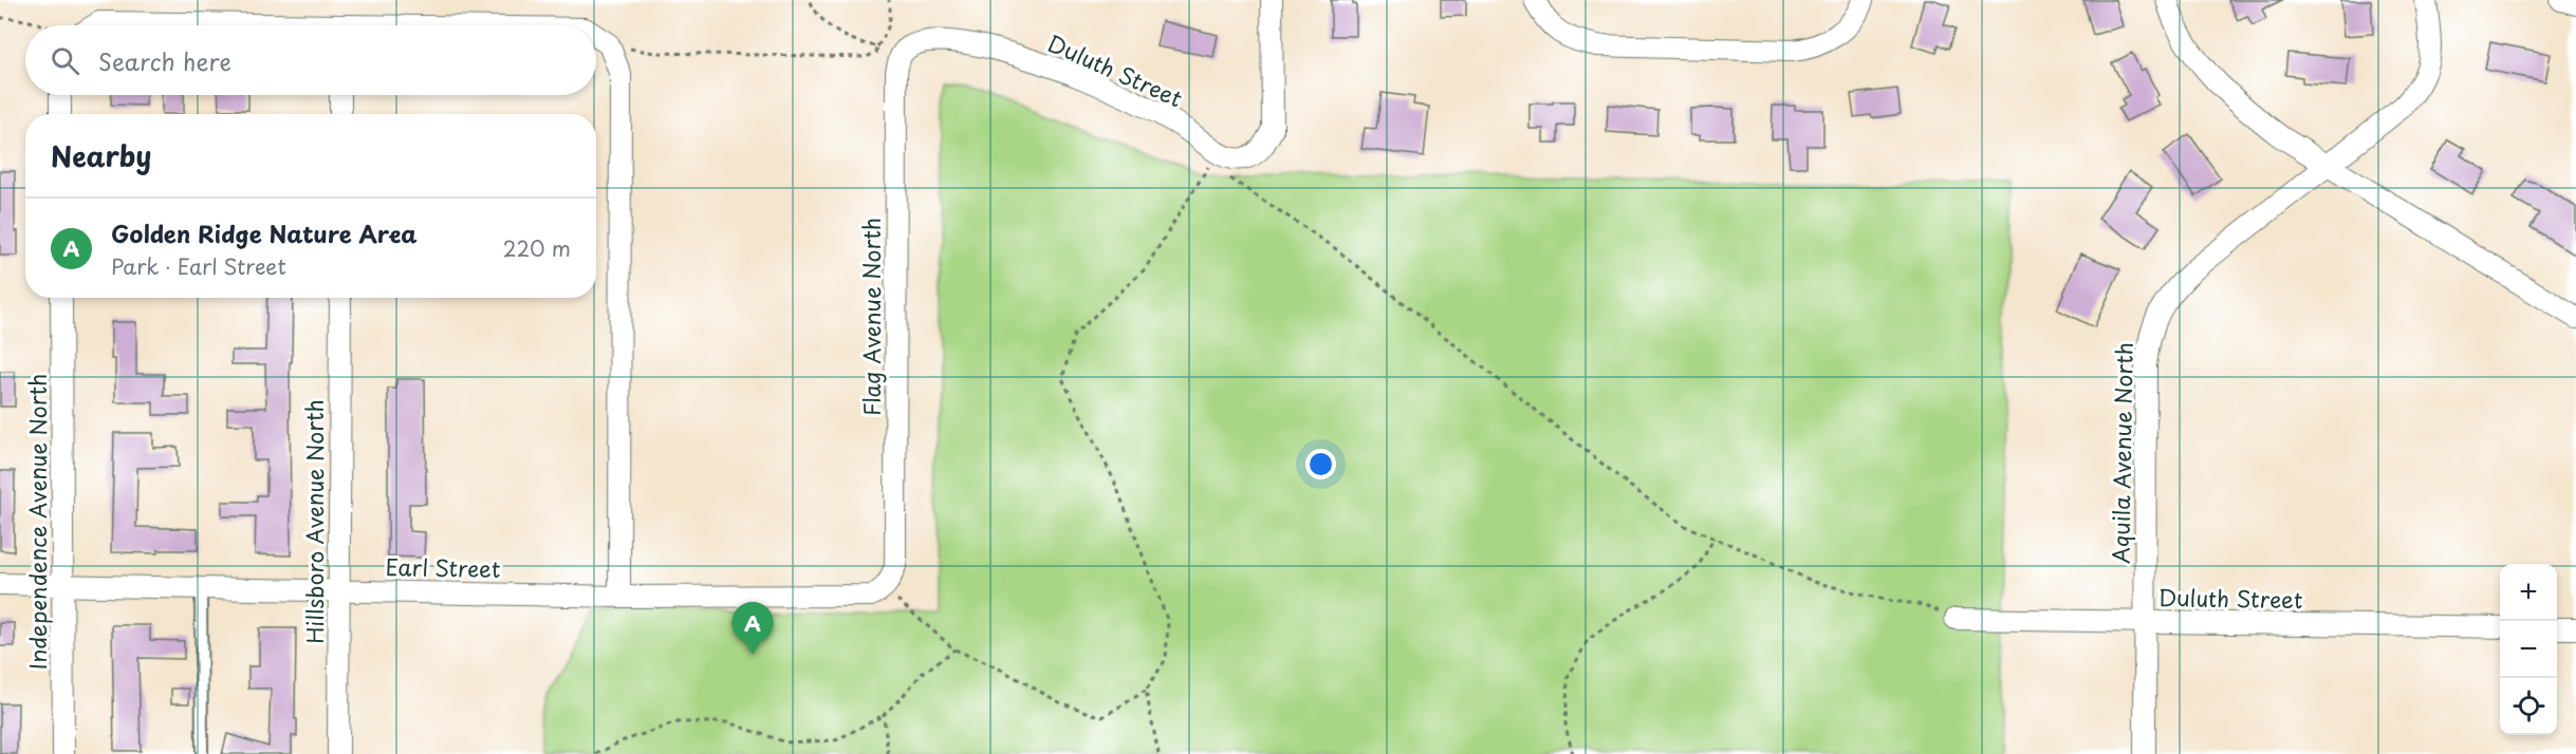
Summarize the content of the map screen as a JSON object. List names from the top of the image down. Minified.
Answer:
{"streets":{"street":["Duluth Street","Flag Avenue North","Aquila Avenue North","Independence Avenue North","Hillsboro Avenue North","Earl Street"]},"crossings":[["Duluth Street","Flag Avenue North"],["Duluth Street","Aquila Avenue North"],["Flag Avenue North","Earl Street"],["Independence Avenue North","Earl Street"],["Hillsboro Avenue North","Earl Street"]],"page":{"search":"Search here","heading":"Nearby","list":[{"mark":"A","name":"Golden Ridge Nature Area","note":"Park · Earl Street","value":"220 m"}],"map_buttons":["+","−"],"pins":"A"}}
